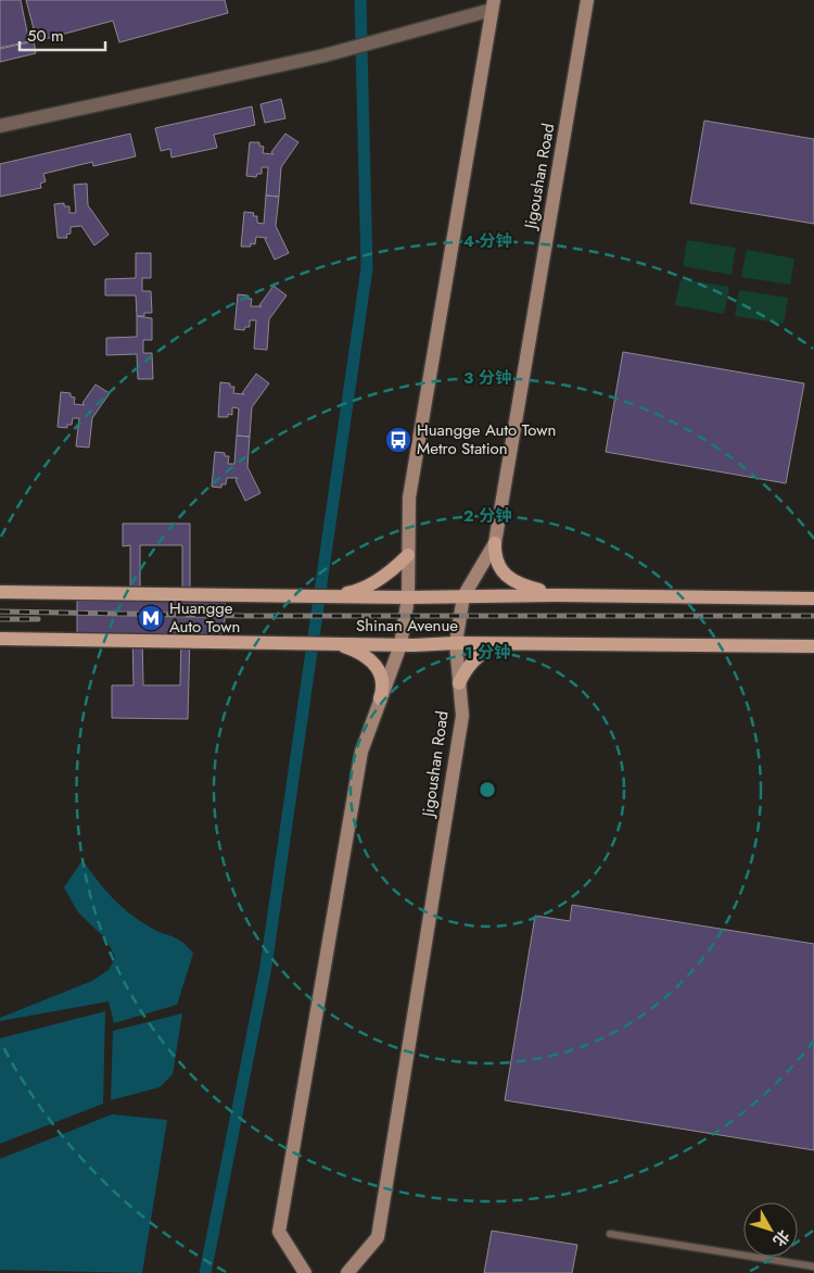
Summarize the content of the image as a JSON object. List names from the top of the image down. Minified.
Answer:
{"streets":{"main road":["Jigoushan Road","Shinan Avenue"]},"crossings":[["Jigoushan Road","Shinan Avenue"]],"places":{"bus stop":["Huangge Auto Town Metro Station"],"metro station":["Huangge Auto Town"]},"scale_bar":"50 m","north":"bottom right","rings":["4 分钟","3 分钟","2 分钟","1 分钟"]}
